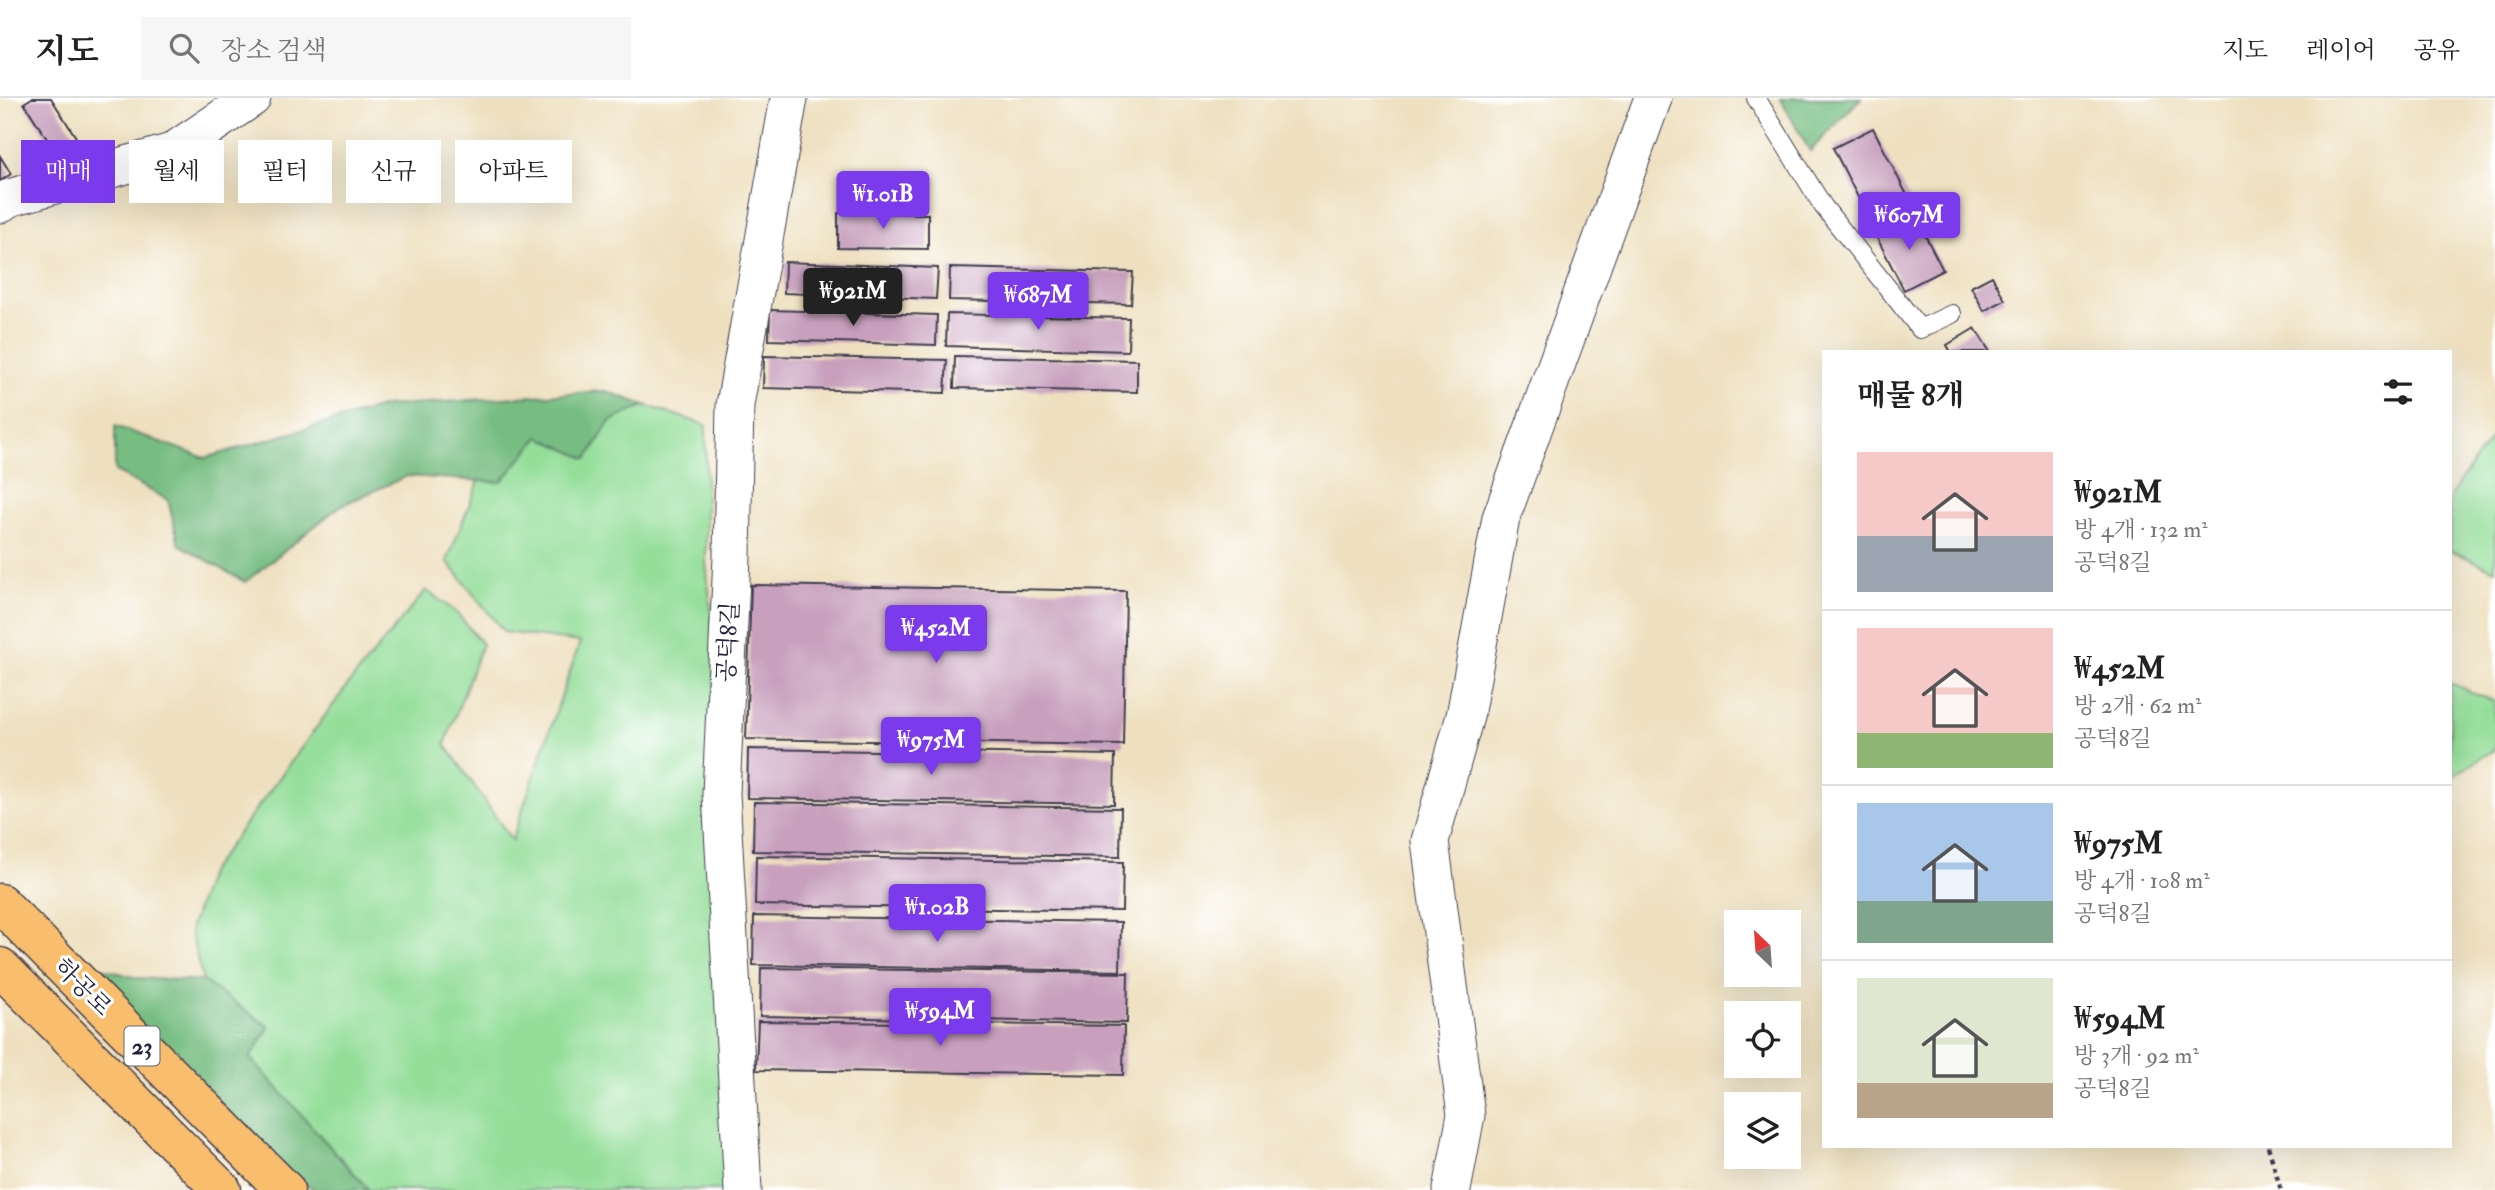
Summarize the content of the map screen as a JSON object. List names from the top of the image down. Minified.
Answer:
{"streets":{"main road":["하공로","23"],"street":["공덕8길"]},"north":"top left","page":{"header":"지도","search":"장소 검색","nav":["지도","레이어","공유"],"chip":["매매","월세","필터","신규","아파트"],"price":["₩1.01B","₩607M","₩921M","₩687M","₩452M","₩975M","₩1.02B","₩594M"],"heading":"매물 8개","list":[{"name":"₩921M","note":"방 4개 · 132 m² · 공덕8길"},{"name":"₩452M","note":"방 2개 · 62 m² · 공덕8길"},{"name":"₩975M","note":"방 4개 · 108 m² · 공덕8길"},{"name":"₩594M","note":"방 3개 · 92 m² · 공덕8길"}]}}
